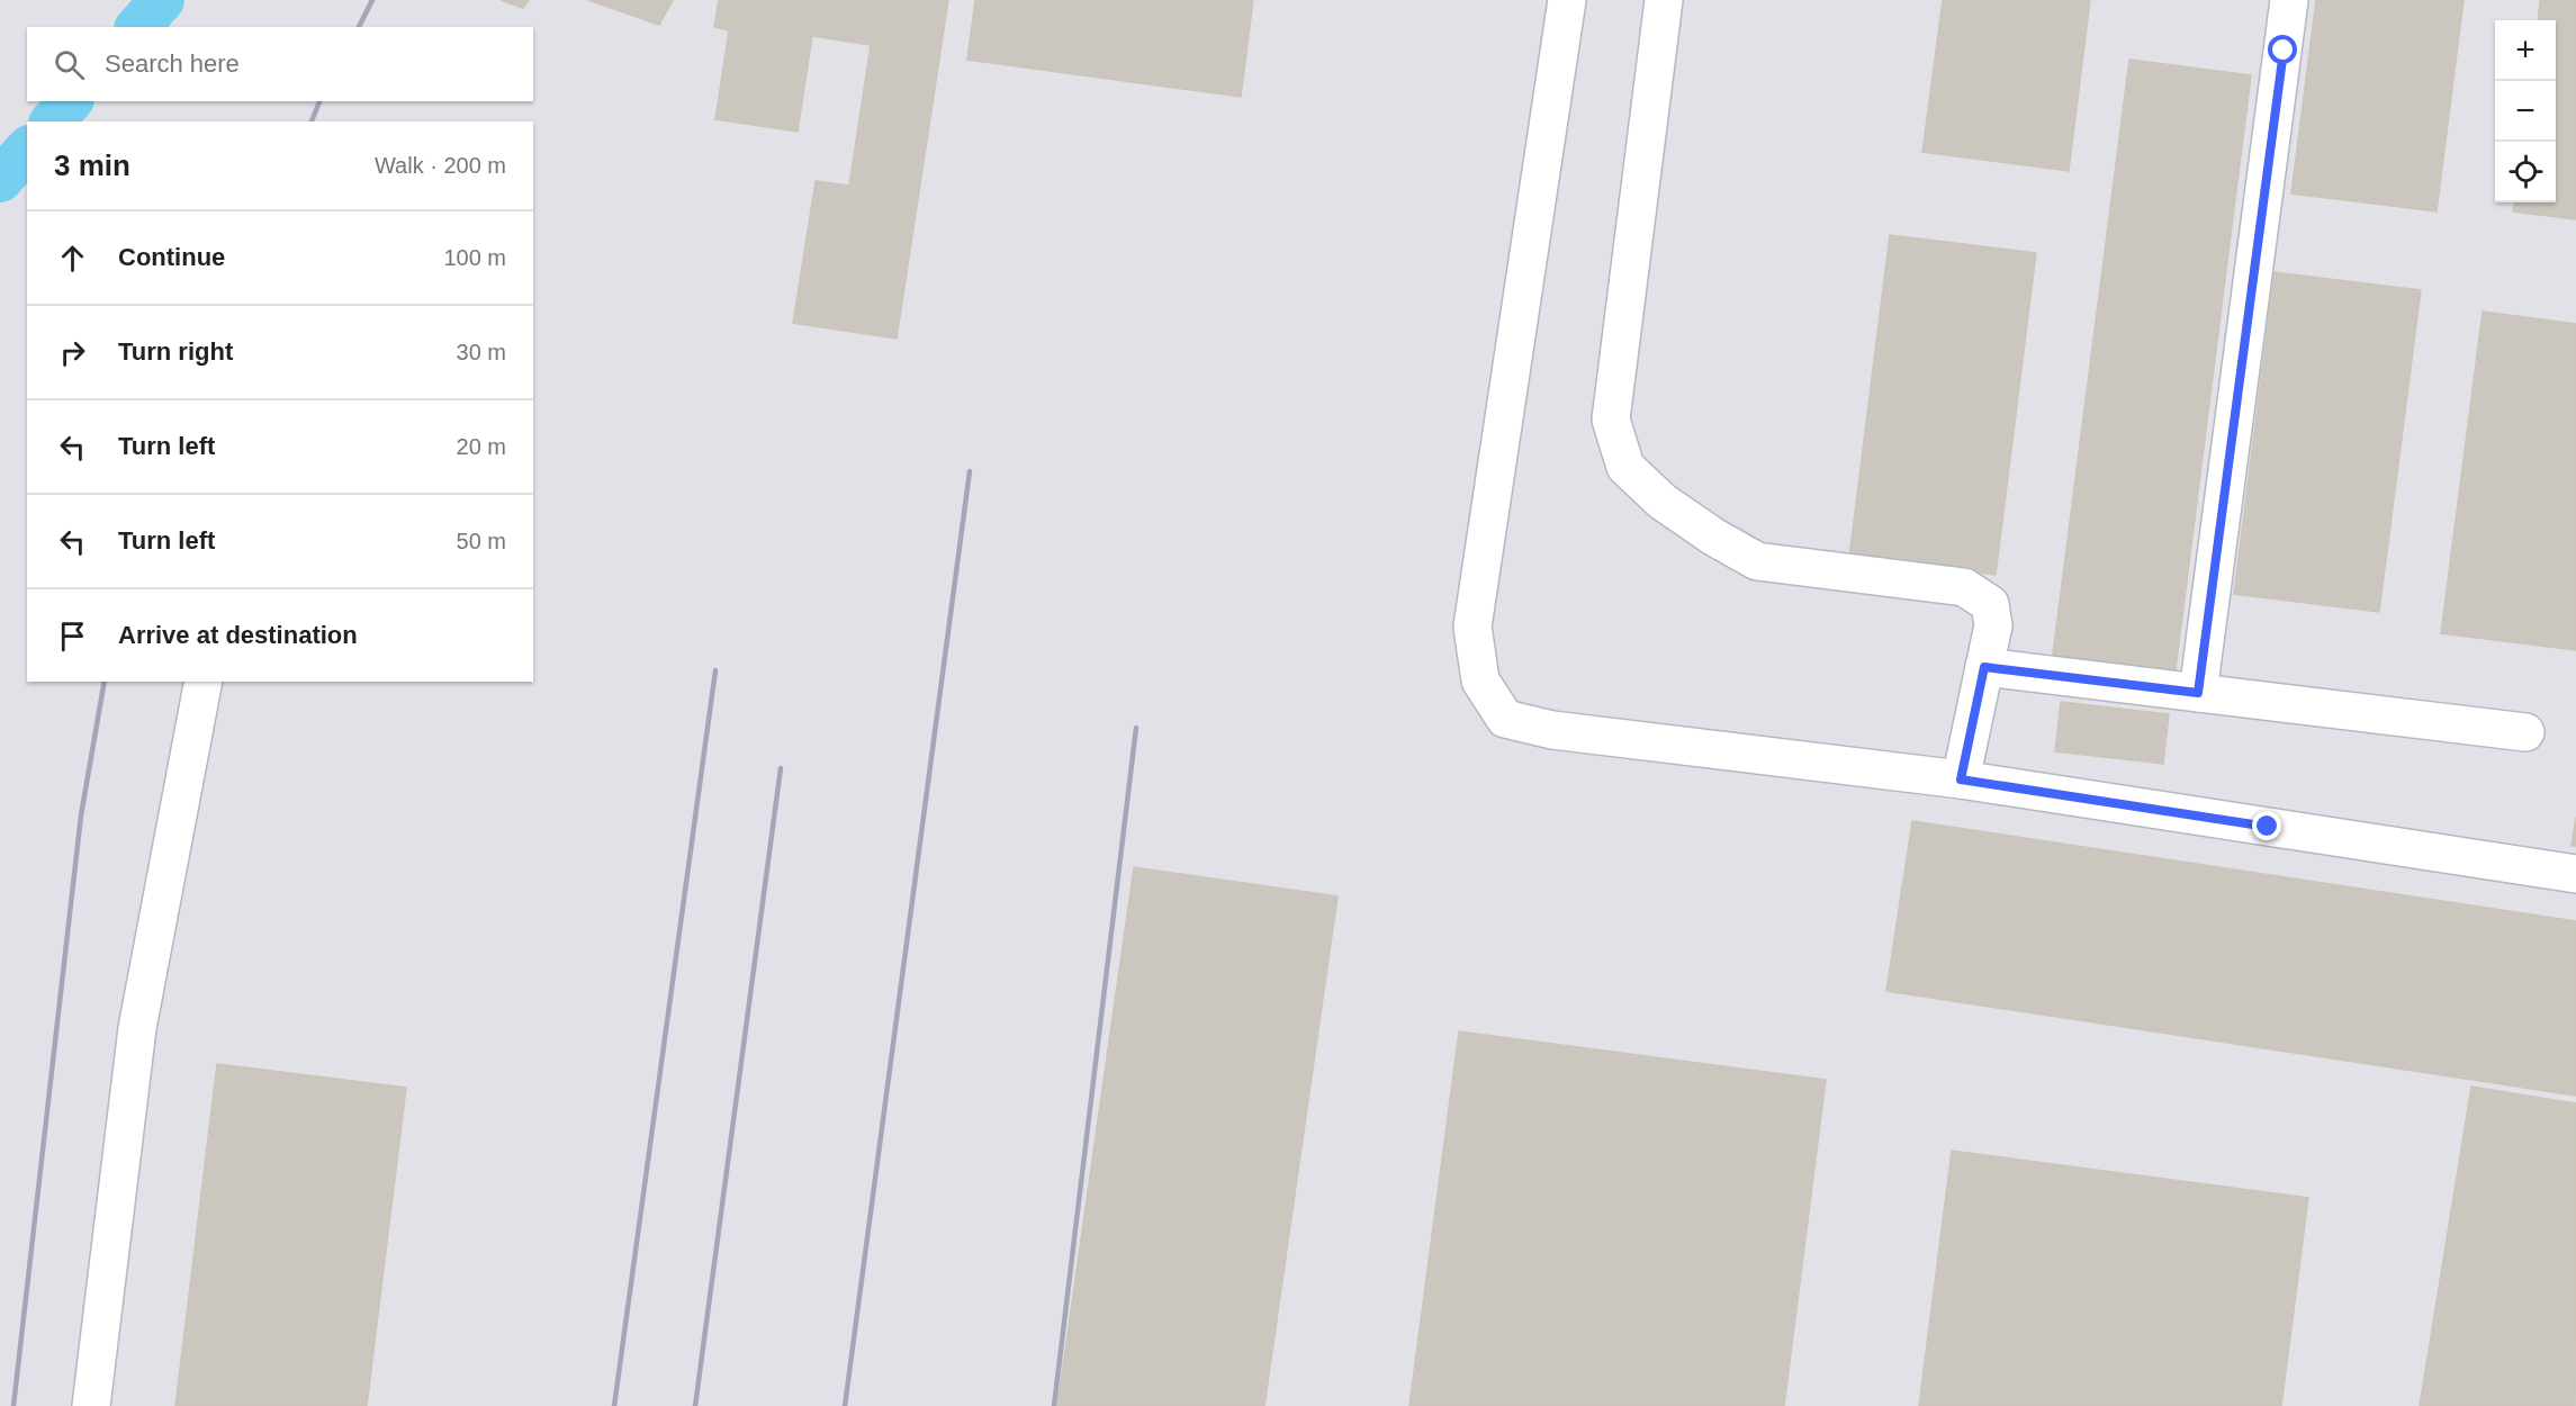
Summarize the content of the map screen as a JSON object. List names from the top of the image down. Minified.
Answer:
{"page":{"map_buttons":["+","−"],"search":"Search here","heading":["3 min","Walk · 200 m"],"list":[["Continue","100 m"],["Turn right","30 m"],["Turn left","20 m"],["Turn left","50 m"],"Arrive at destination"]}}
